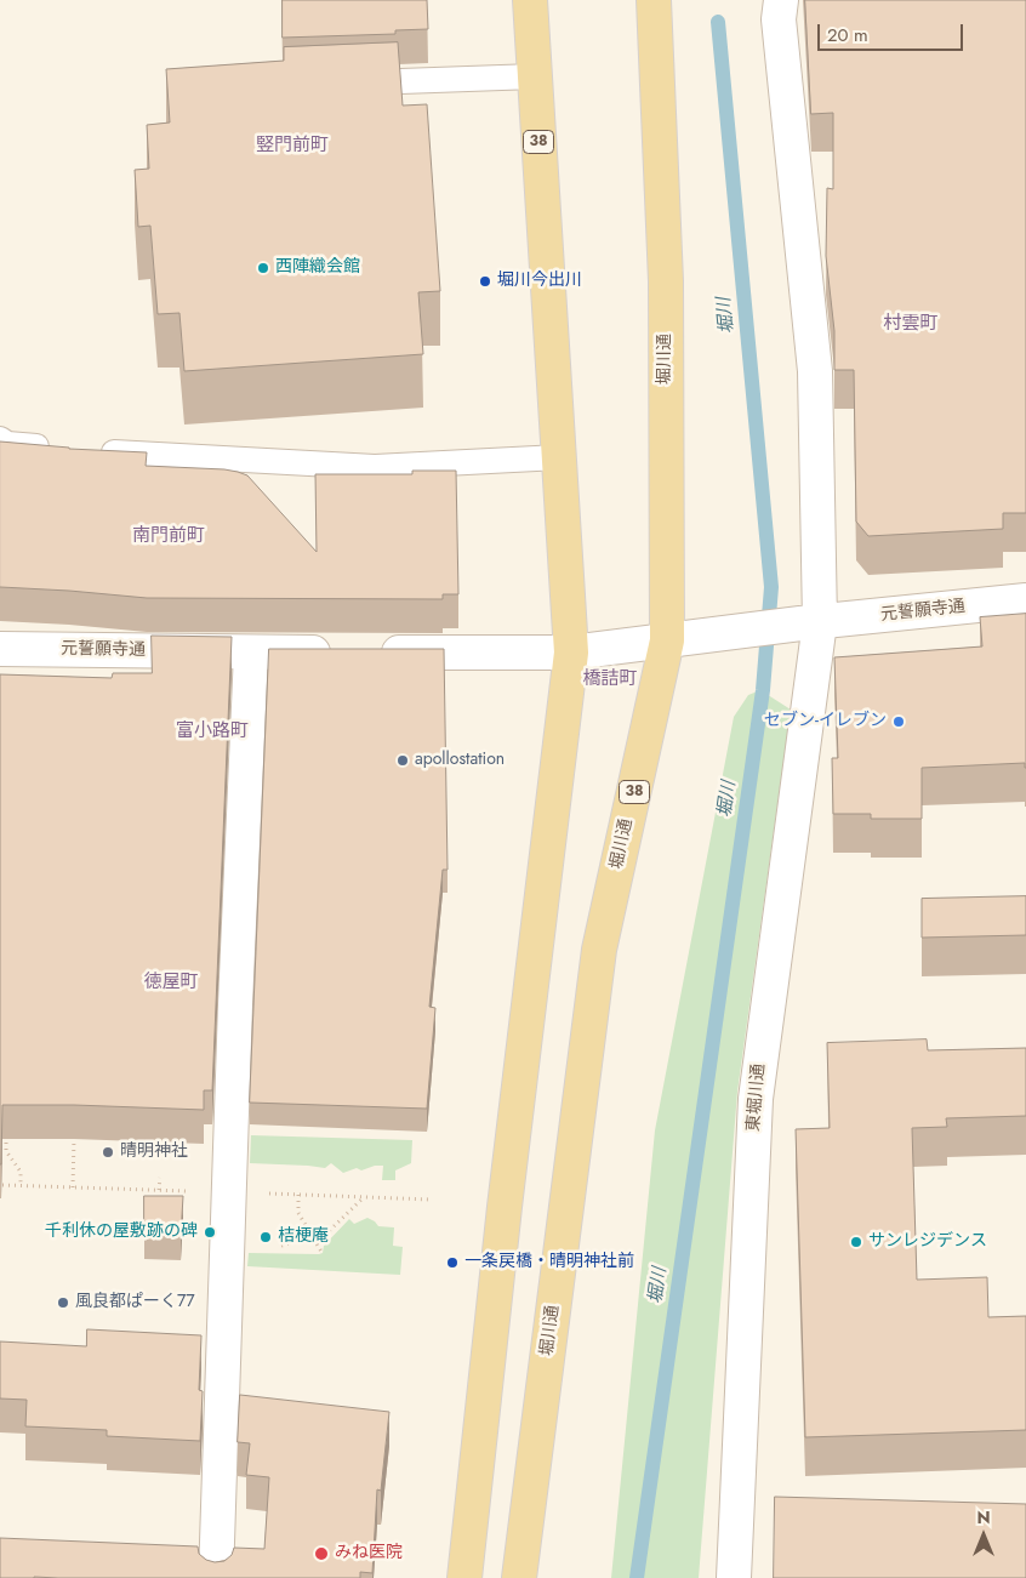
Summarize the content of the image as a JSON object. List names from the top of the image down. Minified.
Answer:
{"streets":{"main road":["38","堀川通"],"street":["元誓願寺通","東堀川通"]},"crossings":[["38","元誓願寺通"],["堀川通","元誓願寺通"],["元誓願寺通","東堀川通"]],"districts":["竪門前町","村雲町","南門前町","橋詰町","富小路町","徳屋町"],"water":["堀川"],"places":["西陣織会館","堀川今出川","セブン-イレブン","apollostation","晴明神社","千利休の屋敷跡の碑","桔梗庵","サンレジデンス","一条戻橋・晴明神社前","風良都ぱーく77","みね医院"],"scale_bar":"20 m","north":"top"}
